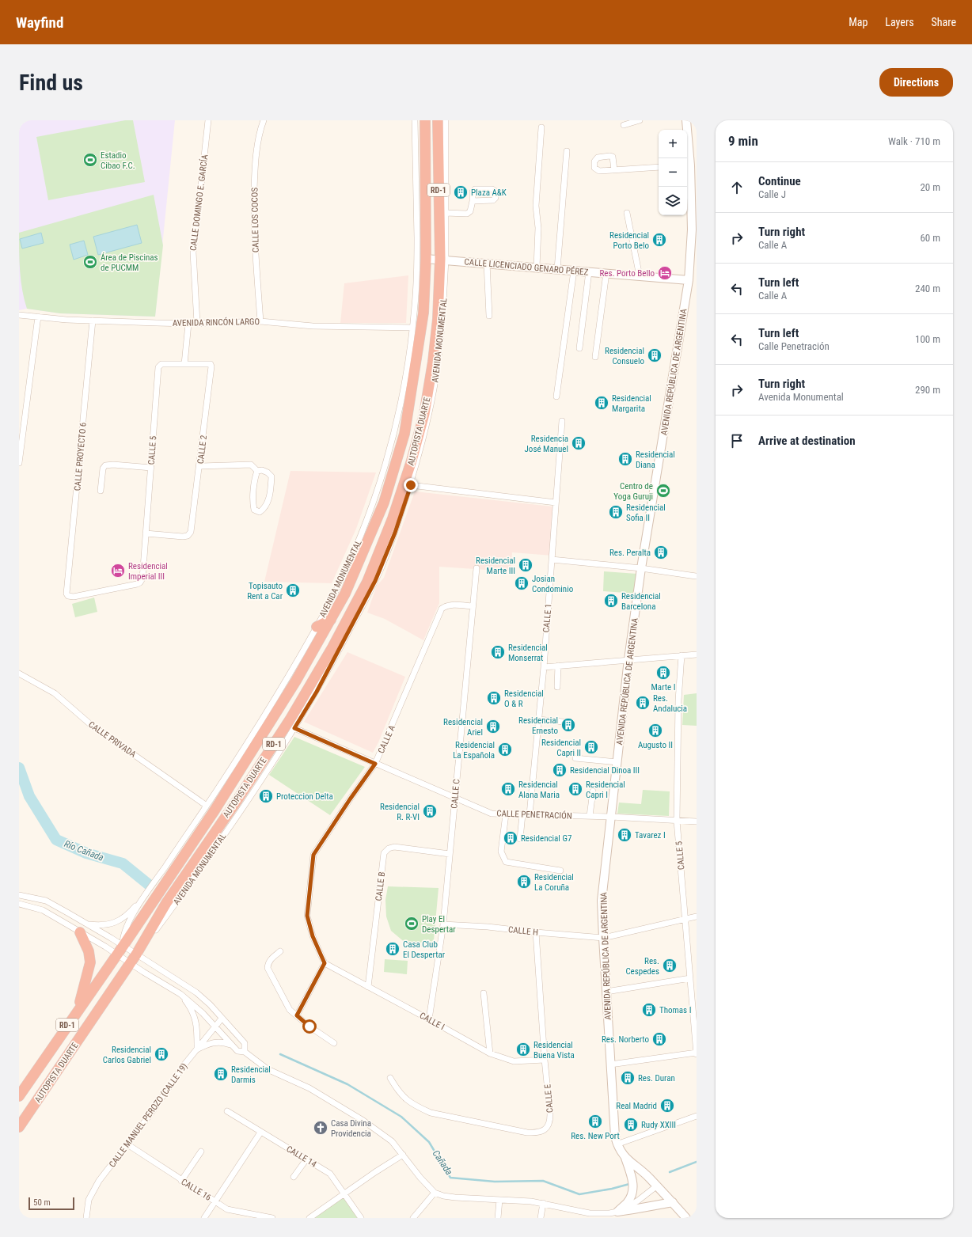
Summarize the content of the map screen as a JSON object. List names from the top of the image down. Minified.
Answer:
{"streets":{"highway":["RD-1","AUTOPISTA DUARTE"],"main road":["CALLE LICENCIADO GENARO PÉREZ","AVENIDA REPÚBLICA DE ARGENTINA"],"street":["CALLE DOMINGO E. GARCÍA","CALLE LOS COCOS","AVENIDA RINCÓN LARGO","AVENIDA MONUMENTAL","CALLE 2","CALLE 5","CALLE PROYECTO 6","CALLE 1","CALLE PRIVADA","CALLE A","CALLE C","CALLE PENETRACIÓN","CALLE B","CALLE H","CALLE I","CALLE E","CALLE MANUEL PEROZO (CALLE 19)","CALLE 14","CALLE 16"]},"crossings":[["CALLE DOMINGO E. GARCÍA","AVENIDA RINCÓN LARGO"],["CALLE LOS COCOS","AVENIDA RINCÓN LARGO"],["CALLE LICENCIADO GENARO PÉREZ","AVENIDA MONUMENTAL"],["CALLE LICENCIADO GENARO PÉREZ","AVENIDA REPÚBLICA DE ARGENTINA"],["CALLE LICENCIADO GENARO PÉREZ","AUTOPISTA DUARTE"],["AVENIDA RINCÓN LARGO","AVENIDA MONUMENTAL"],["AVENIDA RINCÓN LARGO","CALLE PROYECTO 6"],["AVENIDA MONUMENTAL","AUTOPISTA DUARTE"],["AVENIDA MONUMENTAL","CALLE PRIVADA"],["AVENIDA MONUMENTAL","CALLE PENETRACIÓN"],["AVENIDA REPÚBLICA DE ARGENTINA","CALLE PENETRACIÓN"],["AVENIDA REPÚBLICA DE ARGENTINA","CALLE H"],["AUTOPISTA DUARTE","CALLE PRIVADA"],["CALLE 2","CALLE 5"],["CALLE 5","CALLE PROYECTO 6"],["CALLE 5","CALLE PENETRACIÓN"],["CALLE 5","CALLE H"],["CALLE 1","CALLE PENETRACIÓN"],["CALLE A","CALLE C"],["CALLE A","CALLE PENETRACIÓN"],["CALLE A","CALLE I"],["CALLE C","CALLE PENETRACIÓN"],["CALLE C","CALLE B"],["CALLE C","CALLE H"],["CALLE C","CALLE I"],["CALLE B","CALLE I"],["CALLE H","CALLE E"],["CALLE I","CALLE E"],["CALLE MANUEL PEROZO (CALLE 19)","CALLE 16"]],"water":["Río Cañada","Cañada"],"places":{"sports":["Estadio Cibao F.C.","Área de Piscinas de PUCMM","Centro de Yoga Guruji","Play El Despertar"],"building":["Plaza A&K","Residencial Porto Belo","Residencial Consuelo","Residencial Margarita","Residencia José Manuel","Residencial Diana","Residencial Sofia II","Res. Peralta","Residencial Marte III","Josian Condominio","Topisauto Rent a Car","Residencial Barcelona","Residencial Monserrat","Marte I","Residencial O & R","Res. Andalucia","Residencial Ernesto","Residencial Ariel","Augusto II","Residencial Capri II","Residencial La Española","Residencial Dinoa III","Residencial Alana Maria","Residencial Capri I","Proteccion Delta","Residencial R. R-VI","Tavarez I","Residencial G7","Residencial La Coruña","Casa Club El Despertar","Res. Cespedes","Thomas I","Res. Norberto","Residencial Buena Vista","Residencial Carlos Gabriel","Residencial Darmis","Res. Duran","Real Madrid","Res. New Port","Rudy XXIII"],"hotel":["Res. Porto Bello","Residencial Imperial III"],"church":["Casa Divina Providencia"]},"scale_bar":"50 m","page":{"header":"Wayfind","nav":["Map","Layers","Share"],"buttons":"Directions","title":"Find us","heading":["9 min","Walk · 710 m"],"map_buttons":["+","−"],"list":[["Continue","Calle J","20 m"],["Turn right","Calle A","60 m"],["Turn left","Calle A","240 m"],["Turn left","Calle Penetración","100 m"],["Turn right","Avenida Monumental","290 m"],"Arrive at destination"],"scale":"50 m"}}
